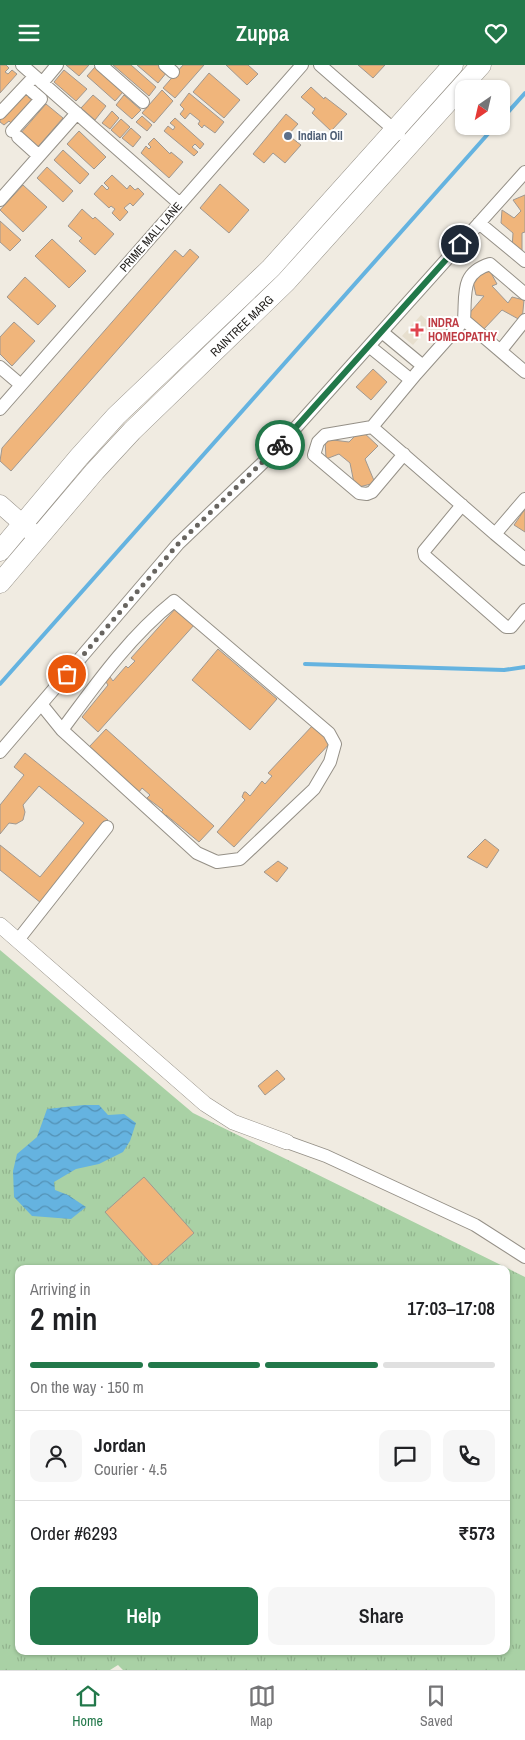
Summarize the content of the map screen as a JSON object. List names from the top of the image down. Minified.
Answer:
{"streets":{"main road":["RAINTREE MARG"],"street":["PRIME MALL LANE"]},"places":{"other":["Indian Oil"],"health":["INDRA HOMEOPATHY"]},"north":"bottom left","page":{"header":"Zuppa","heading":["2 min","Arriving in","17:03–17:08"],"panel":["Jordan","Courier · 4.5","Order #6293","₹573"],"bar":"On the way · 150 m","buttons":["Help","Share"],"tabs":["Home","Map","Saved"]}}
